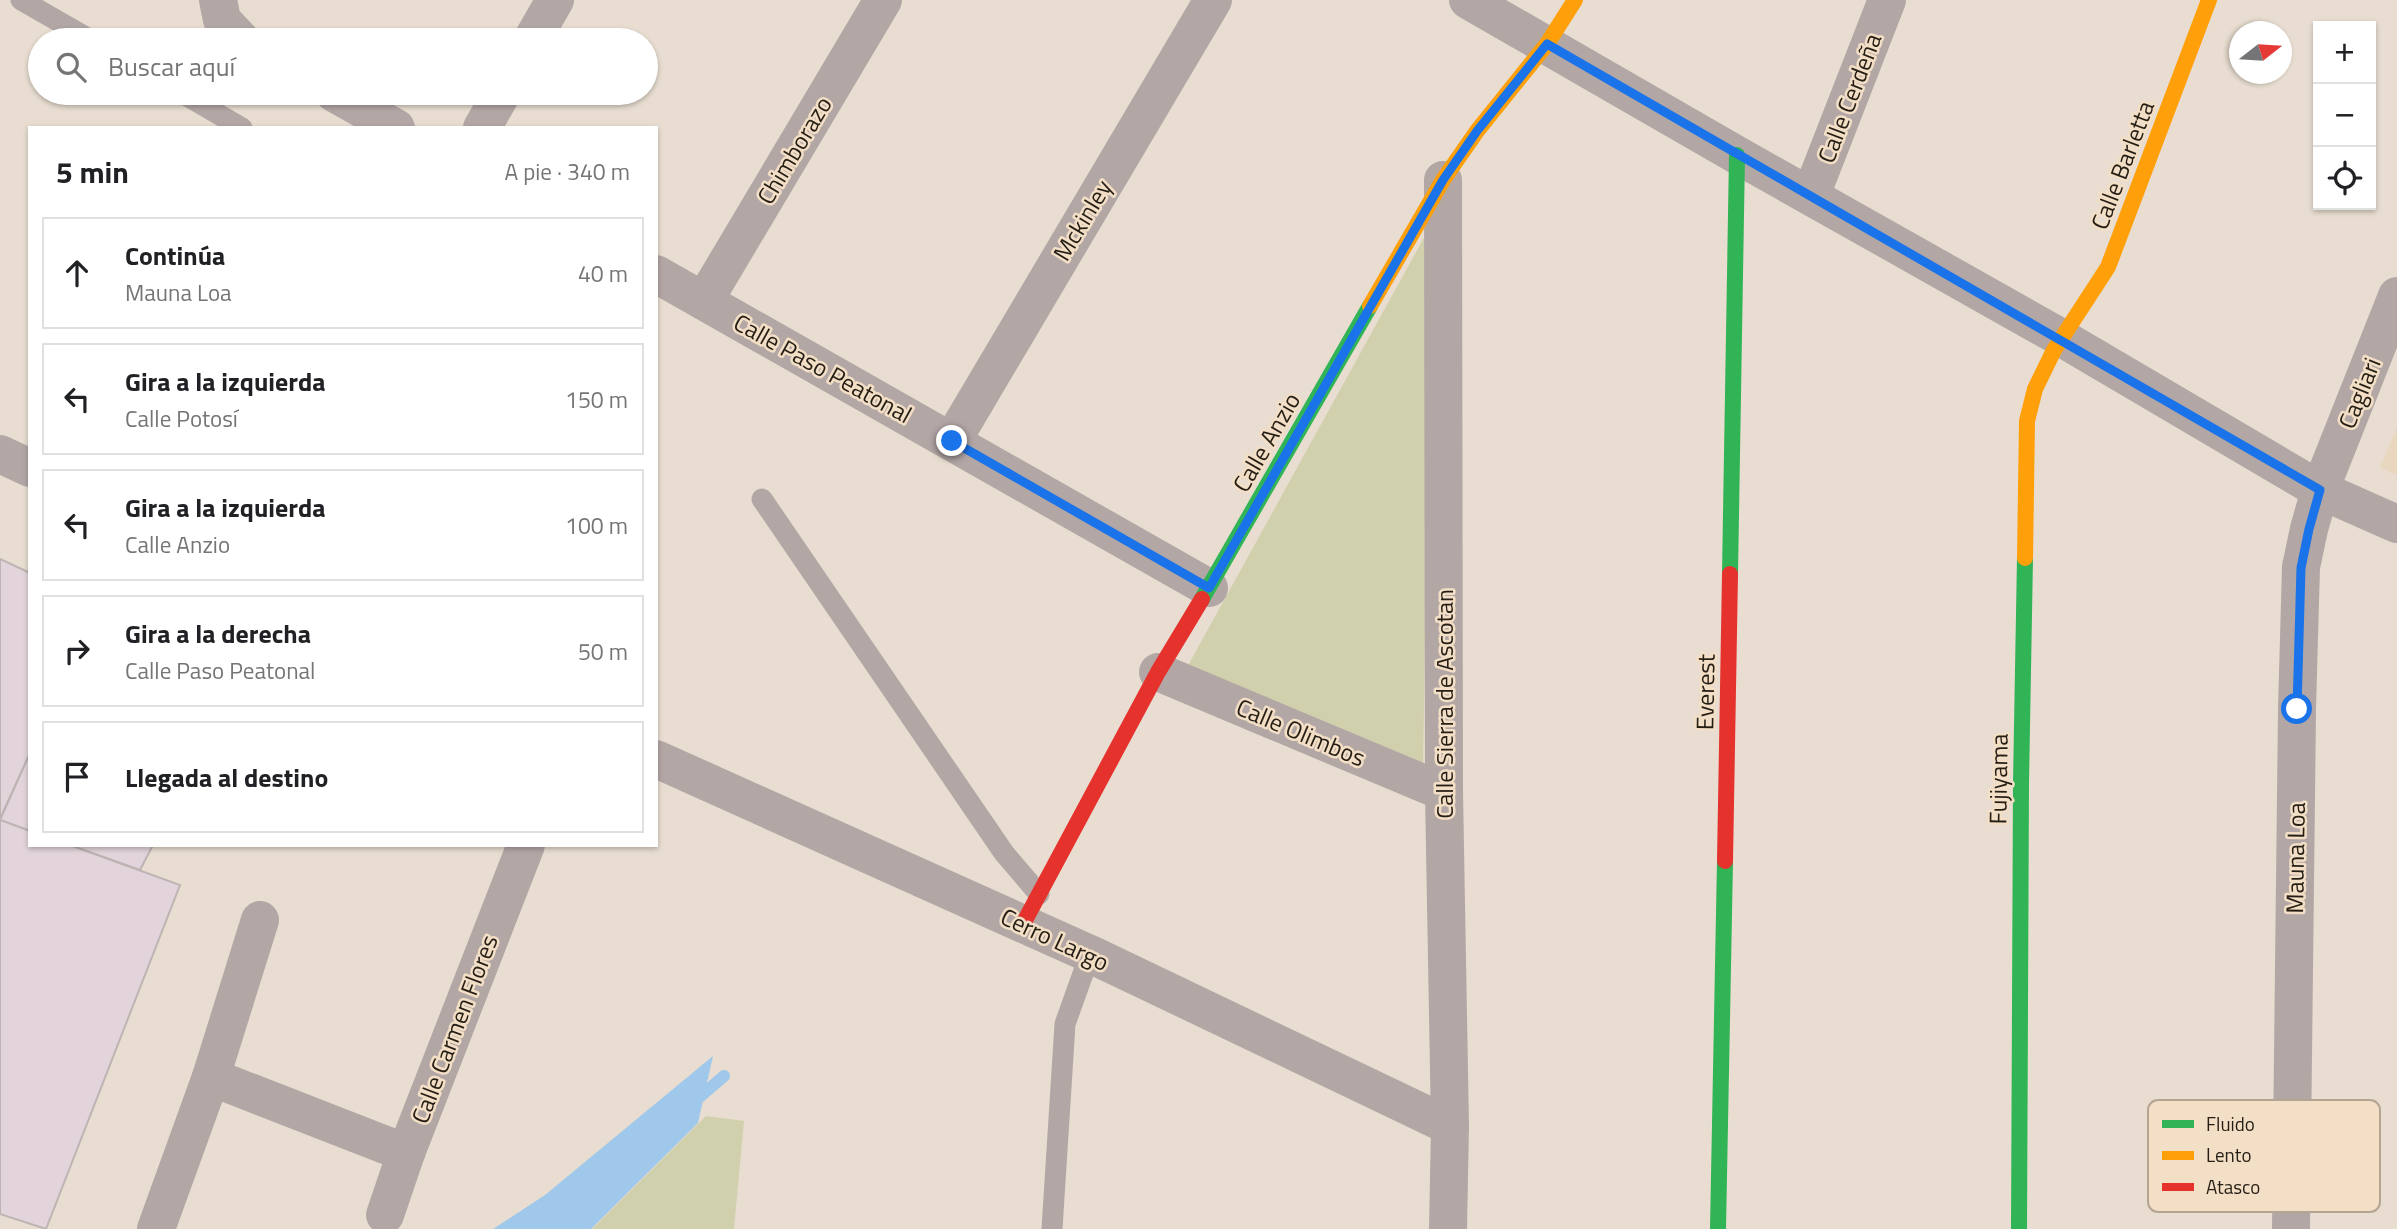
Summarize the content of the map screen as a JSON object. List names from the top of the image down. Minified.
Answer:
{"streets":{"street":["Calle Cerdeña","Chimborazo","Calle Barletta","Mckinley","Calle Paso Peatonal","Cagliari","Calle Anzio","Everest","Calle Sierra de Ascotan","Calle Olimbos","Fujiyama","Mauna Loa","Cerro Largo","Calle Carmen Flores"]},"crossings":[["Chimborazo","Calle Paso Peatonal"],["Calle Barletta","Fujiyama"],["Mckinley","Calle Paso Peatonal"],["Calle Paso Peatonal","Calle Anzio"],["Cagliari","Mauna Loa"],["Calle Anzio","Calle Sierra de Ascotan"],["Calle Anzio","Calle Olimbos"],["Calle Anzio","Cerro Largo"],["Calle Sierra de Ascotan","Calle Olimbos"],["Calle Sierra de Ascotan","Cerro Largo"]],"legend":["Fluido","Lento","Atasco"],"north":"right","page":{"map_buttons":["+","−"],"search":"Buscar aquí","heading":["5 min","A pie · 340 m"],"list":[["Continúa","Mauna Loa","40 m"],["Gira a la izquierda","Calle Potosí","150 m"],["Gira a la izquierda","Calle Anzio","100 m"],["Gira a la derecha","Calle Paso Peatonal","50 m"],"Llegada al destino"]}}
